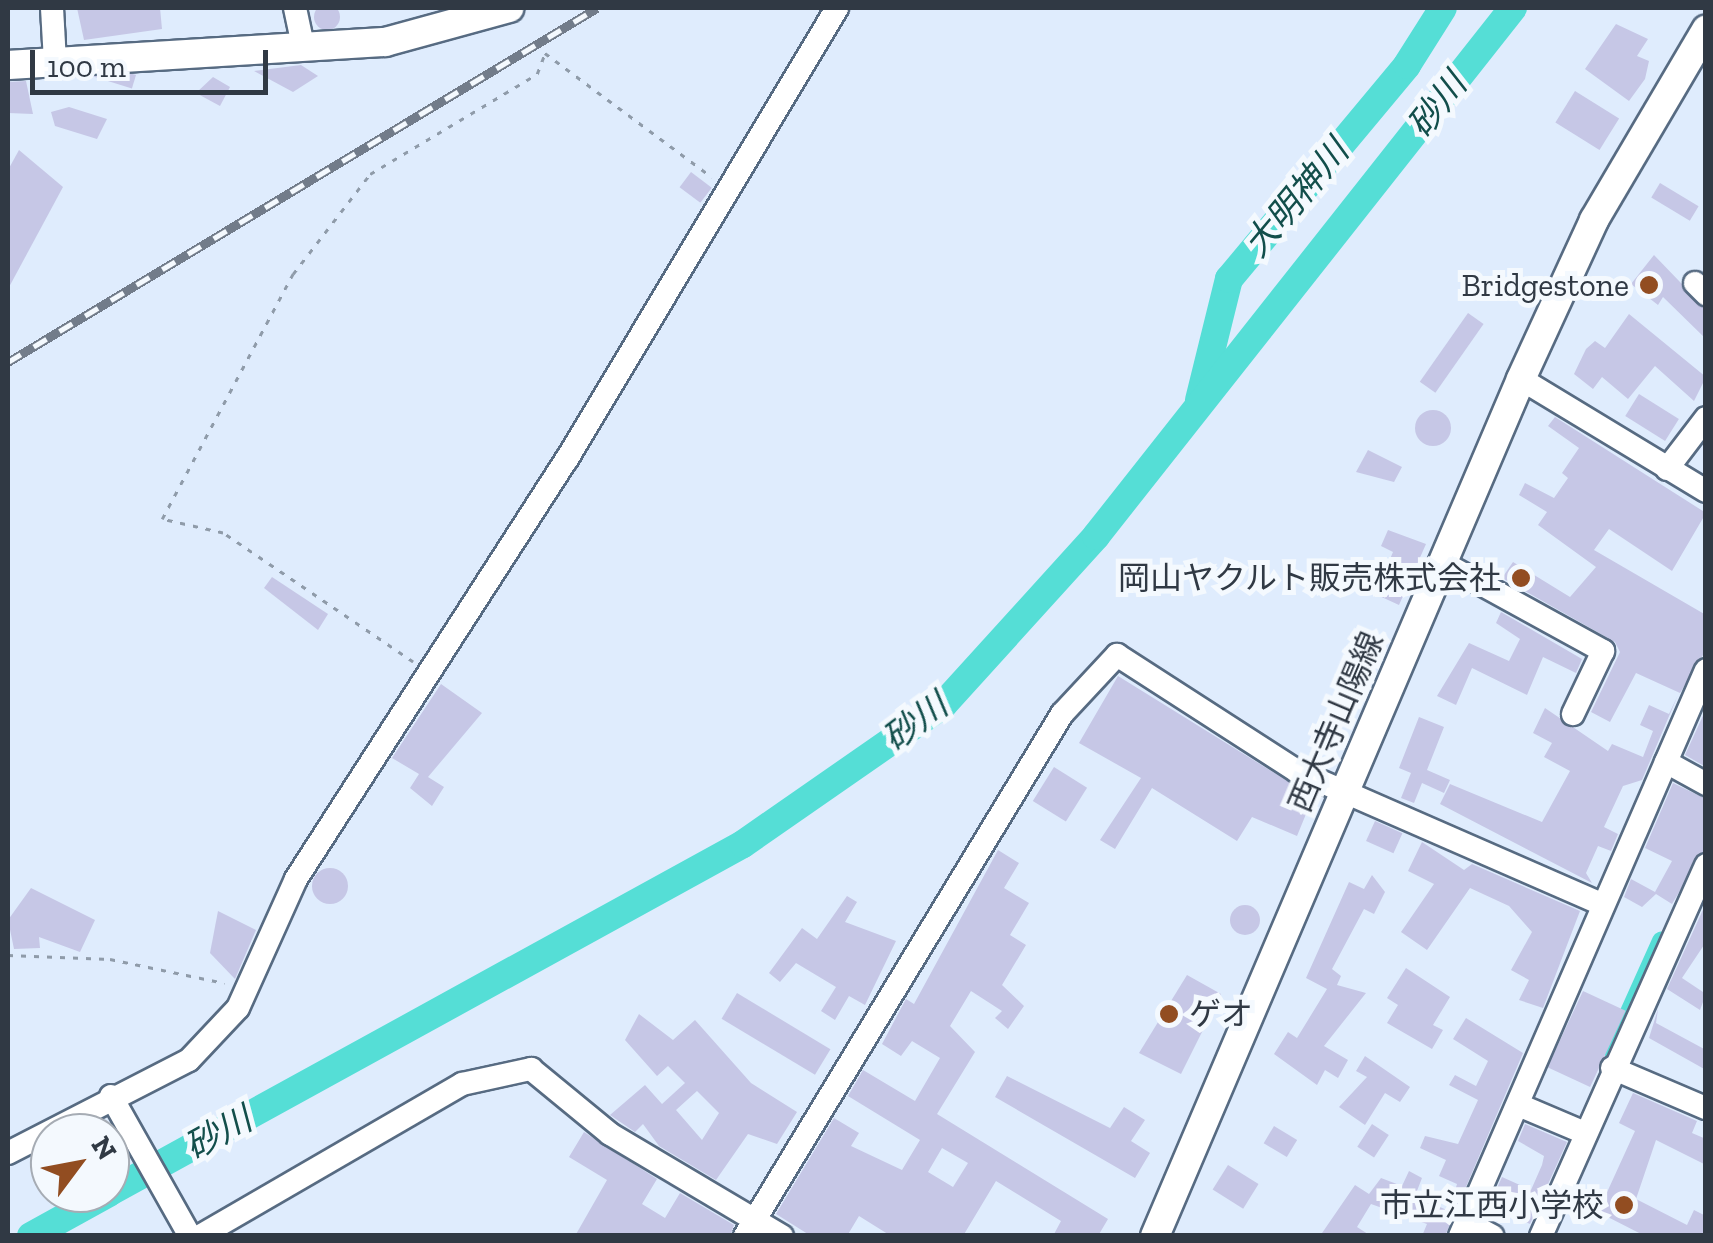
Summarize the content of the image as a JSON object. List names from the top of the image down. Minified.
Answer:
{"streets":{"main road":["西大寺山陽線"]},"water":["砂川","大明神川"],"places":["Bridgestone","岡山ヤクルト販売株式会社","ゲオ","市立江西小学校"],"scale_bar":"100 m","north":"top right"}
